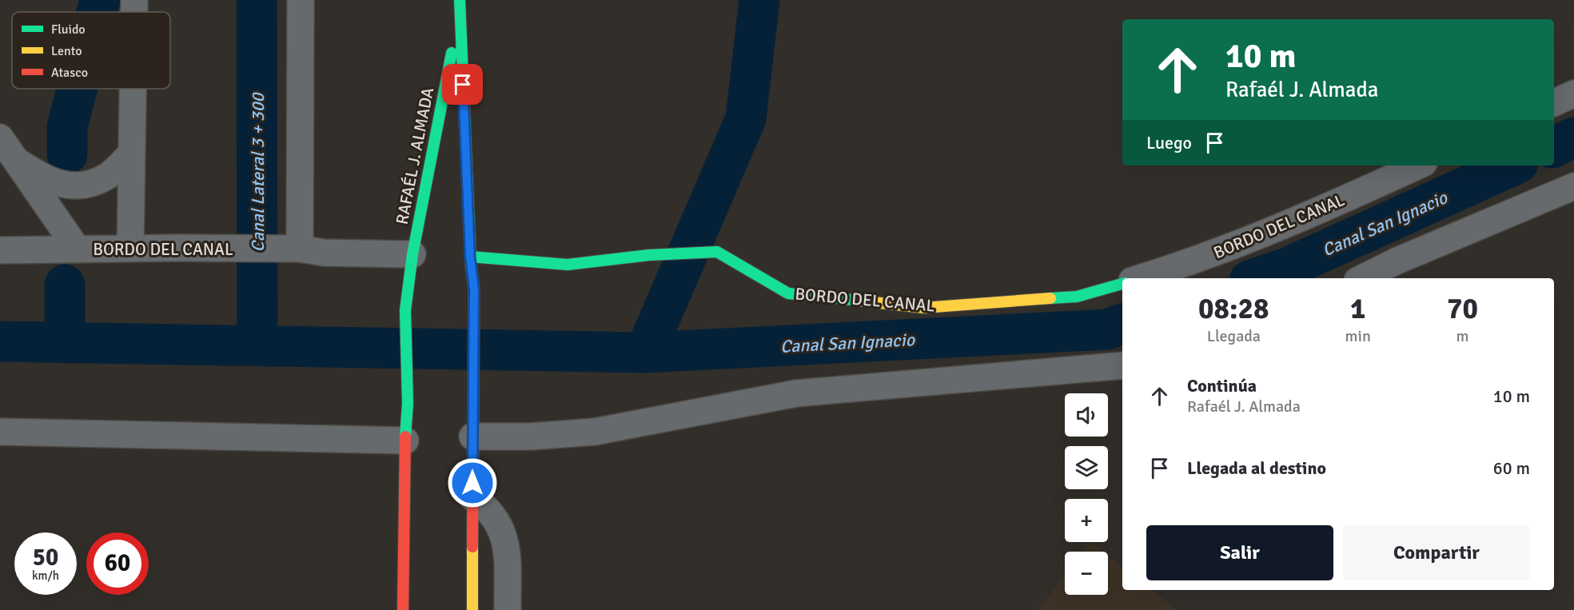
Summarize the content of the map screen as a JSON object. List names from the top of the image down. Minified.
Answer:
{"streets":{"main road":["RAFAÉL J. ALMADA","BORDO DEL CANAL"]},"crossings":[["RAFAÉL J. ALMADA","BORDO DEL CANAL"]],"water":["Canal Lateral 3 + 300","Canal San Ignacio"],"legend":["Fluido","Lento","Atasco"],"page":{"turn":["10 m","Rafaél J. Almada"],"then":"Luego","eta":["08:28","Llegada","1","min","70","m"],"list":[{"name":"Continúa","note":"Rafaél J. Almada","value":"10 m"},{"name":"Llegada al destino","value":"60 m"}],"map_buttons":["+","−"],"buttons":["Salir","Compartir"],"speed":"50 km/h","limit":"60"}}
